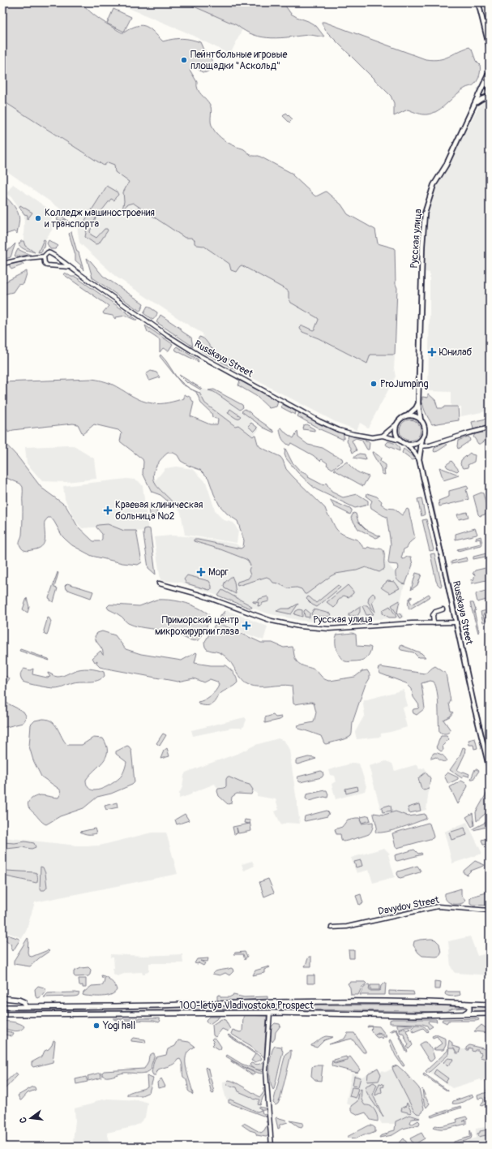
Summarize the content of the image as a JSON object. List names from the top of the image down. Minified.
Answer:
{"streets":{"highway":["100-letiya Vladivostoka Prospect"],"main road":["Русская улица","Russkaya Street","Davydov Street"]},"crossings":[["Русская улица","Russkaya Street"]],"places":{"other":["Пейнтбольные игровые площадки \"Аскольд\"","Колледж машиностроения и транспорта","ProJumping","Yogi hall"],"health":["Юнилаб","Краевая клиническая больница №2","Морг","Приморский центр микрохирургии глаза"]},"north":"left"}
